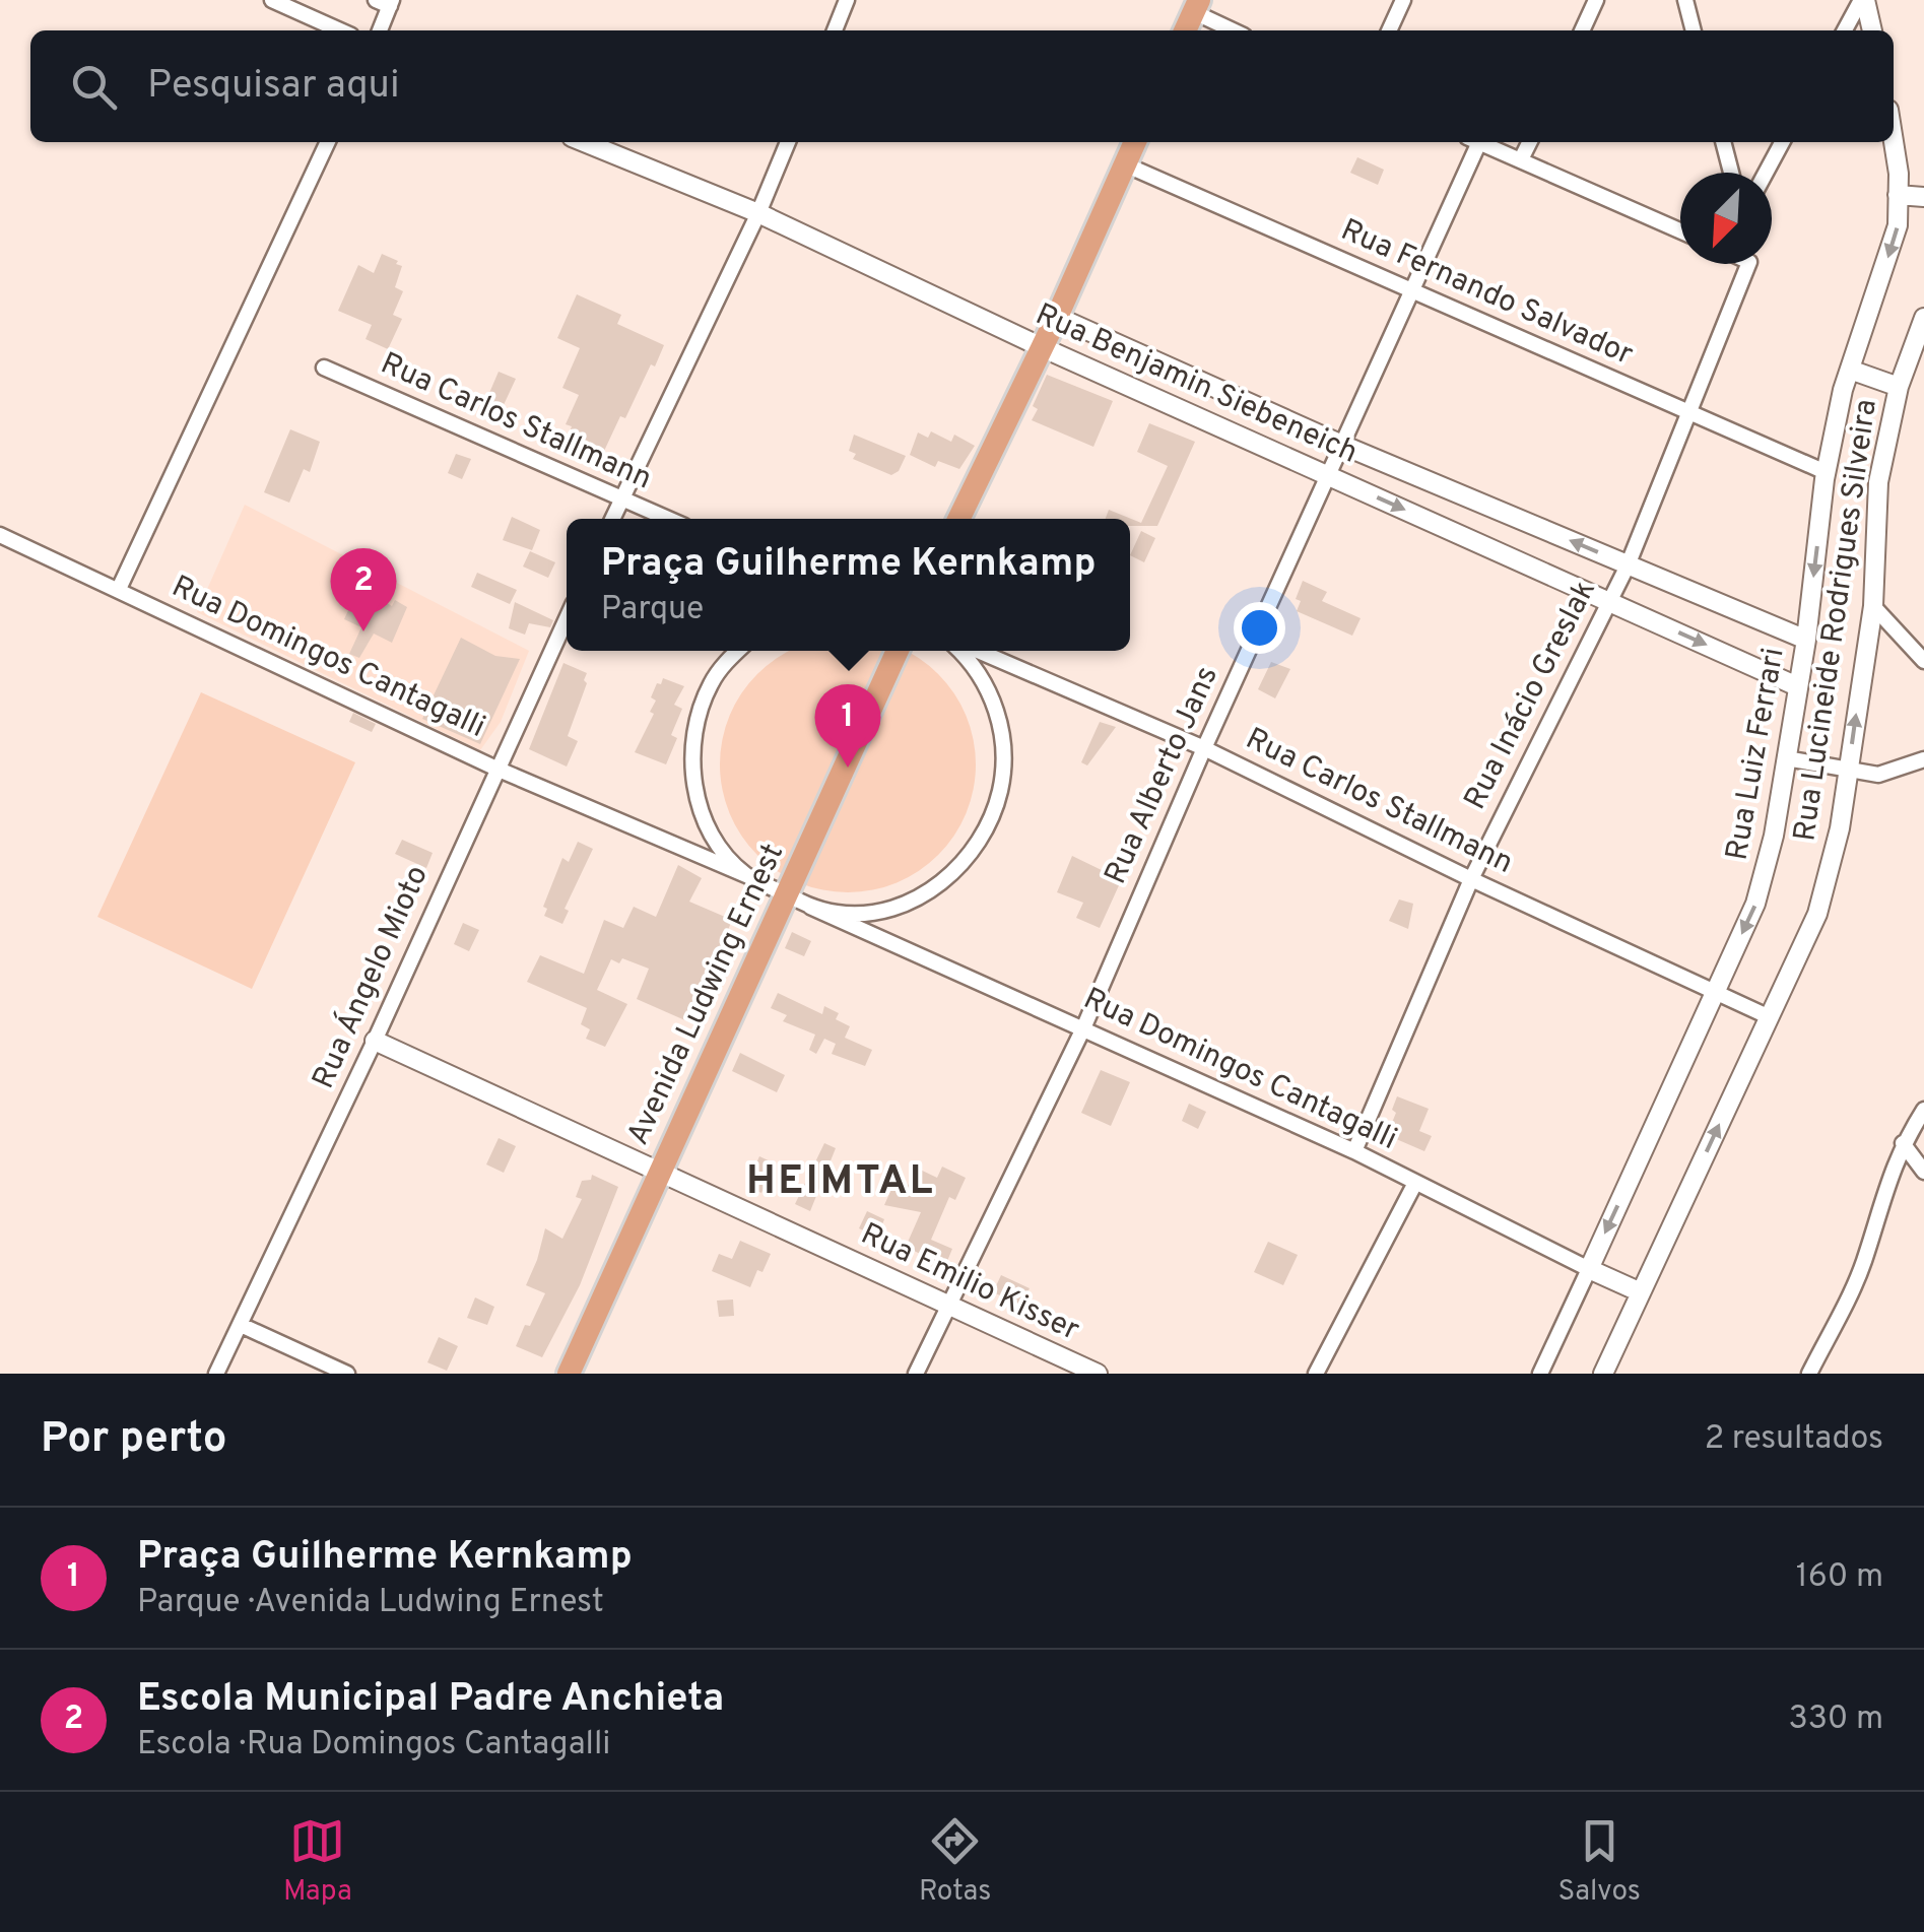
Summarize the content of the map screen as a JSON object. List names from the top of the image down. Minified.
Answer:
{"streets":{"highway":["Avenida Ludwing Ernest"],"street":["Rua Fernando Salvador","Rua Benjamin Siebeneich","Rua Carlos Stallmann","Rua Lucineide Rodrigues Silveira","Rua Domingos Cantagalli","Rua Inácio Greslak","Rua Luiz Ferrari","Rua Alberto Jans","Rua Ángelo Mioto","Rua Emilio Kisser"]},"crossings":[["Rua Fernando Salvador","Rua Inácio Greslak"],["Rua Fernando Salvador","Rua Luiz Ferrari"],["Rua Fernando Salvador","Rua Alberto Jans"],["Rua Benjamin Siebeneich","Rua Inácio Greslak"],["Rua Benjamin Siebeneich","Rua Luiz Ferrari"],["Rua Benjamin Siebeneich","Rua Alberto Jans"],["Rua Carlos Stallmann","Rua Lucineide Rodrigues Silveira"],["Rua Carlos Stallmann","Rua Inácio Greslak"],["Rua Carlos Stallmann","Rua Luiz Ferrari"],["Rua Carlos Stallmann","Rua Alberto Jans"],["Rua Lucineide Rodrigues Silveira","Rua Domingos Cantagalli"],["Rua Domingos Cantagalli","Rua Inácio Greslak"],["Rua Domingos Cantagalli","Rua Luiz Ferrari"],["Rua Domingos Cantagalli","Rua Alberto Jans"],["Rua Domingos Cantagalli","Rua Ángelo Mioto"],["Rua Domingos Cantagalli","Avenida Ludwing Ernest"],["Rua Alberto Jans","Rua Emilio Kisser"],["Rua Ángelo Mioto","Rua Emilio Kisser"],["Avenida Ludwing Ernest","Rua Emilio Kisser"]],"one_way":["Rua Lucineide Rodrigues Silveira","Rua Luiz Ferrari"],"districts":["HEIMTAL"],"north":"bottom left","page":{"search":"Pesquisar aqui","popup":["Praça Guilherme Kernkamp","Parque"],"pins":["2","1"],"heading":["Por perto","2 resultados"],"list":[{"mark":"1","name":"Praça Guilherme Kernkamp","note":"Parque · Avenida Ludwing Ernest","value":"160 m"},{"mark":"2","name":"Escola Municipal Padre Anchieta","note":"Escola · Rua Domingos Cantagalli","value":"330 m"}],"nav":["Mapa","Rotas","Salvos"]}}
